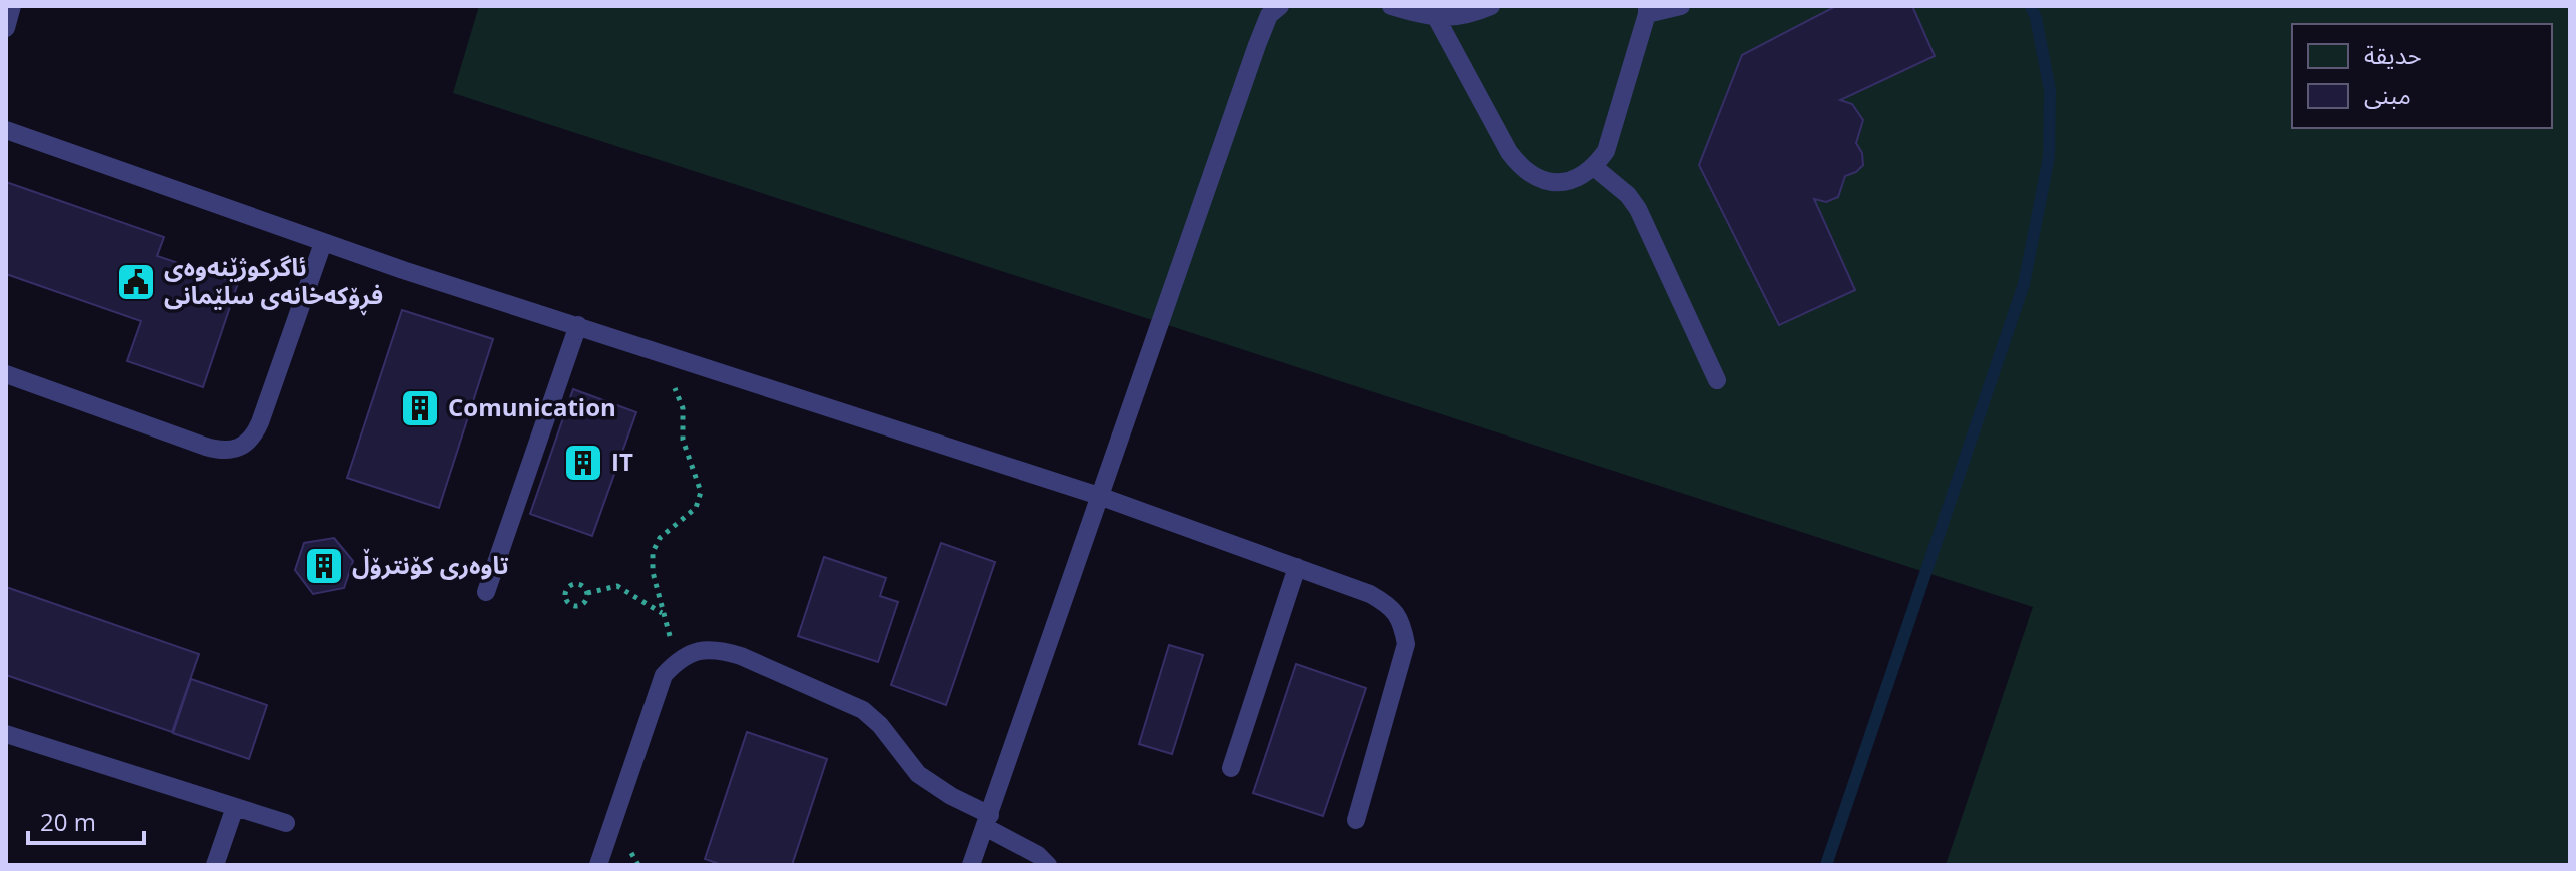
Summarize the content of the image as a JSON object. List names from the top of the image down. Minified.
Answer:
{"places":{"public building":["ئاگرکوژێنەوەی فڕۆکەخانەی سلێمانی"],"building":["Comunication","IT","تاوەری کۆنترۆڵ"]},"legend":["حديقة","مبنى"],"scale_bar":"20 m"}
